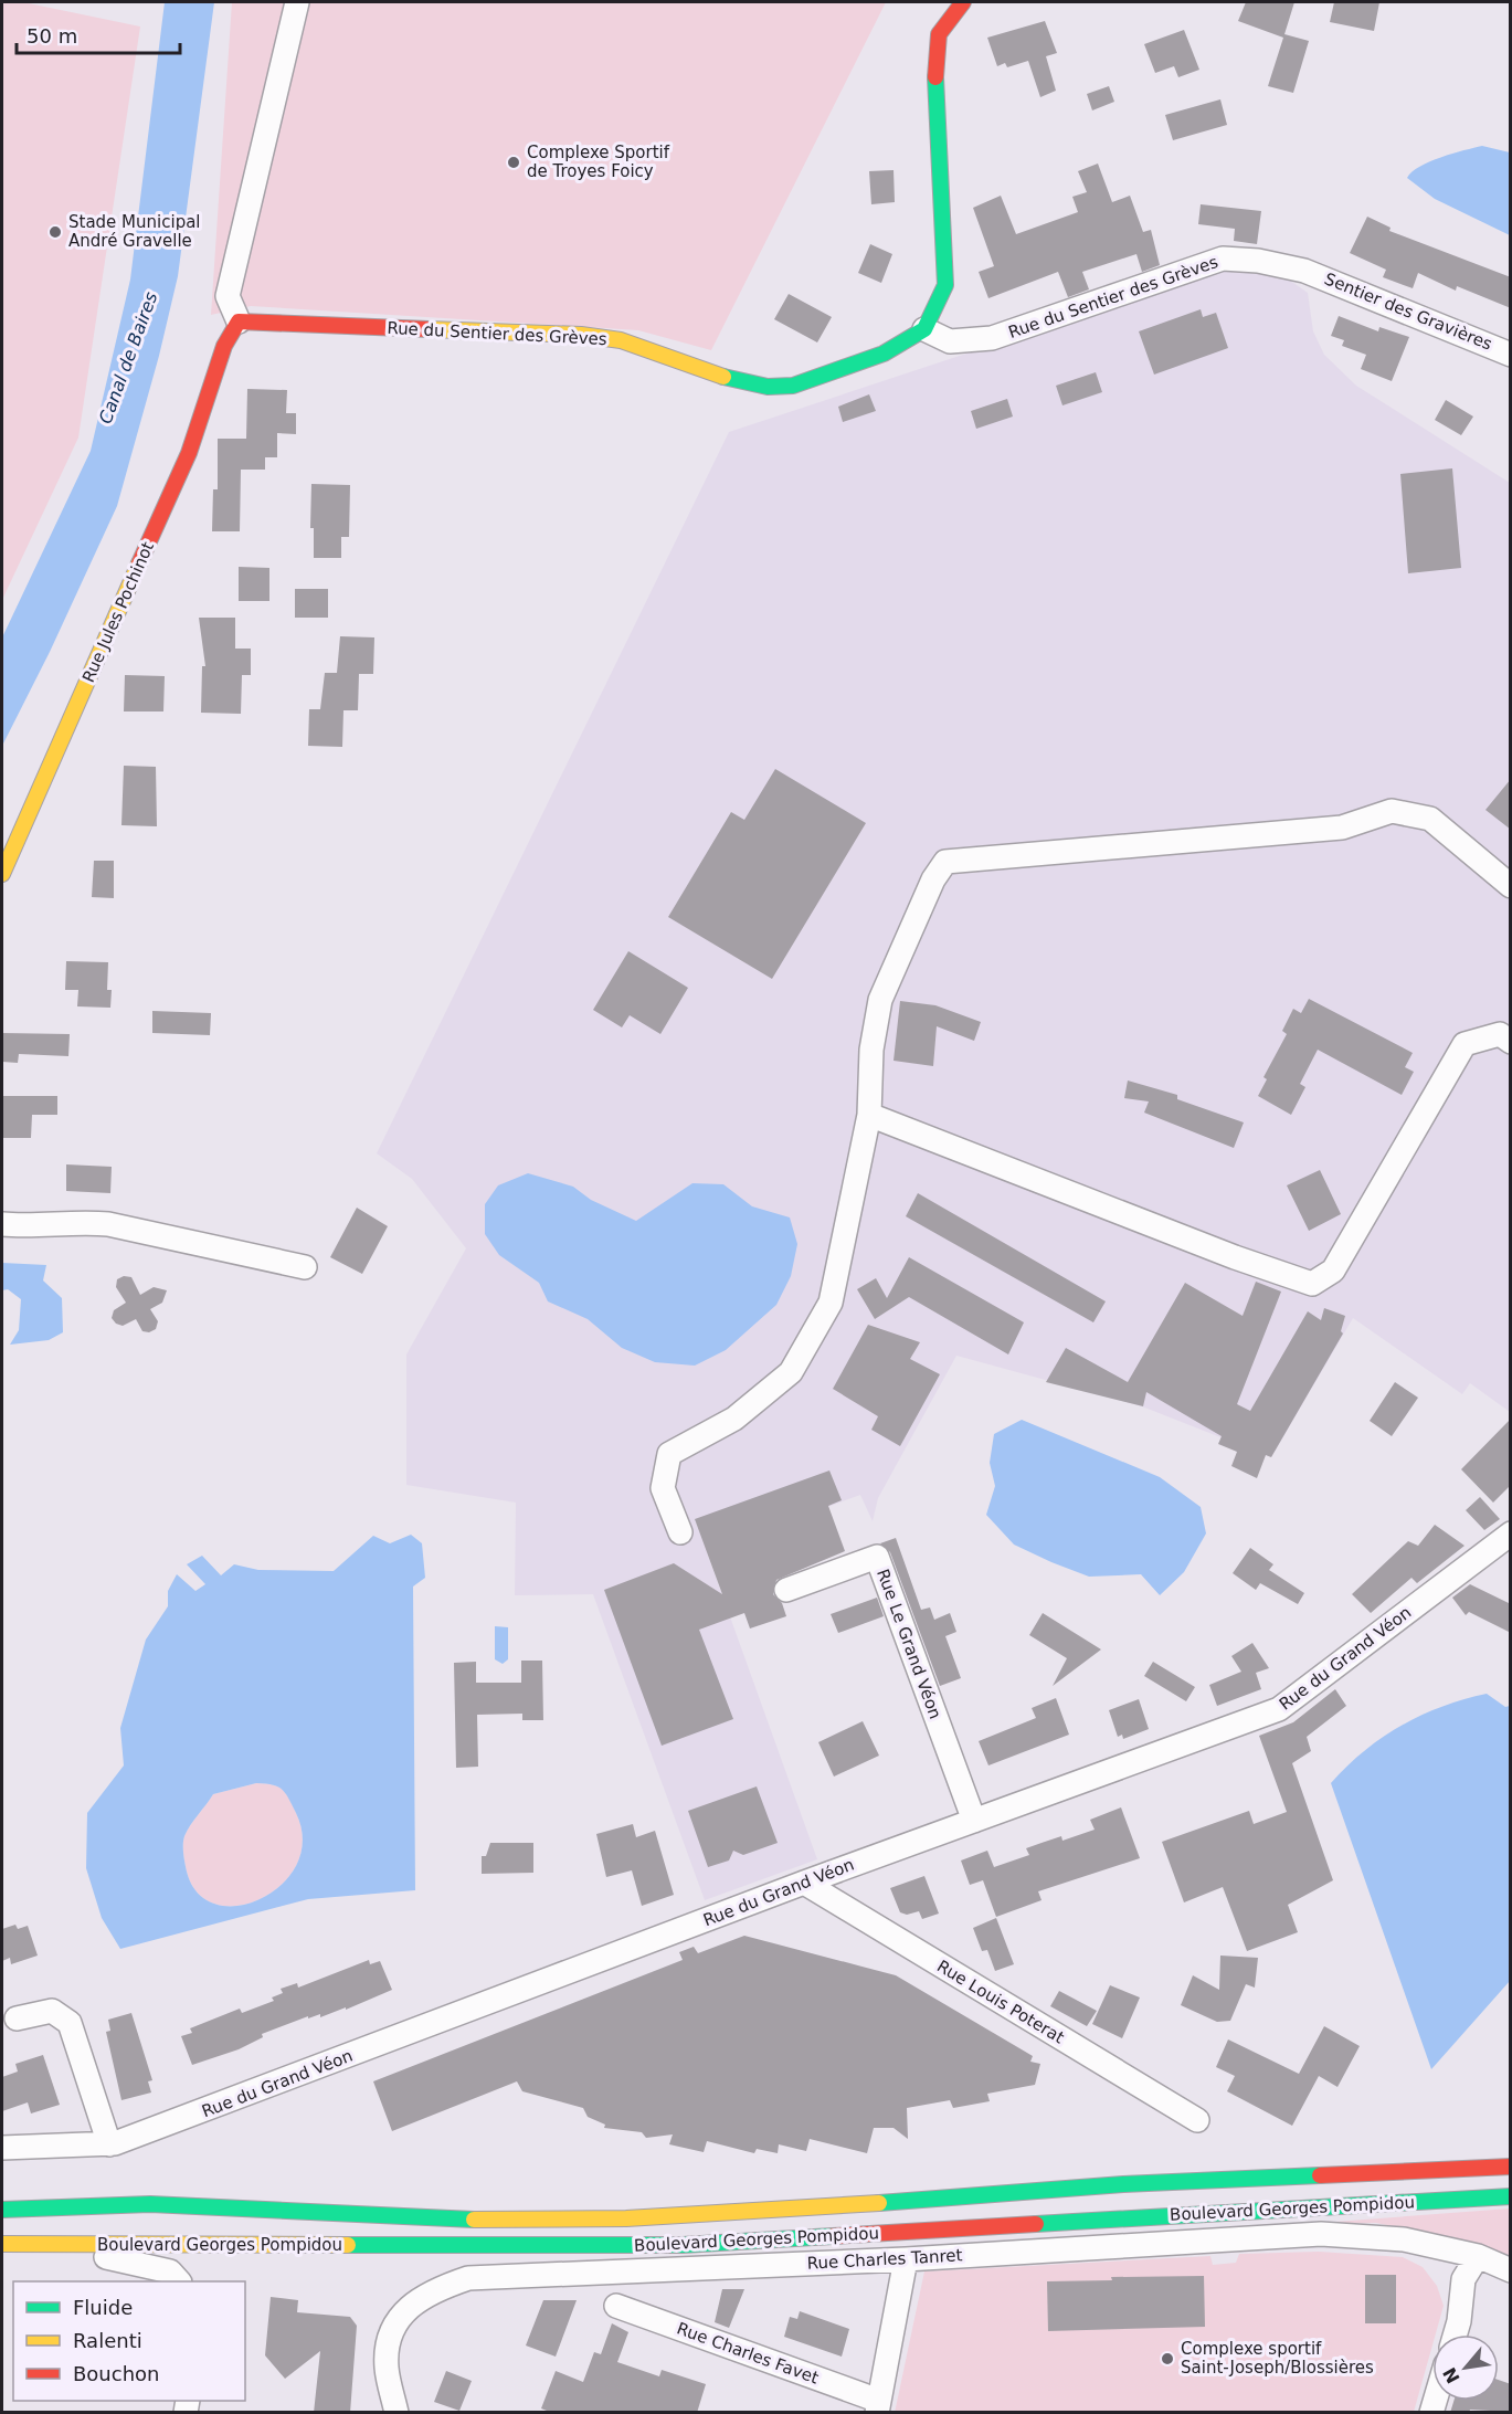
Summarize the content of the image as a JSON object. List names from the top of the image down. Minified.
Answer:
{"streets":{"main road":["Rue du Sentier des Grèves","Rue Jules Pochinot","Boulevard Georges Pompidou"],"street":["Sentier des Gravières","Rue Le Grand Véon","Rue du Grand Véon","Rue Louis Poterat","Rue Charles Tanret","Rue Charles Favet"]},"crossings":[["Rue du Sentier des Grèves","Sentier des Gravières"],["Rue du Sentier des Grèves","Rue Jules Pochinot"],["Rue Le Grand Véon","Rue du Grand Véon"],["Rue du Grand Véon","Rue Louis Poterat"]],"water":["Canal de Baires"],"places":["Complexe Sportif de Troyes Foicy","Stade Municipal André Gravelle","Complexe sportif Saint-Joseph/Blossières"],"legend":["Fluide","Ralenti","Bouchon"],"scale_bar":"50 m","north":"bottom left"}
